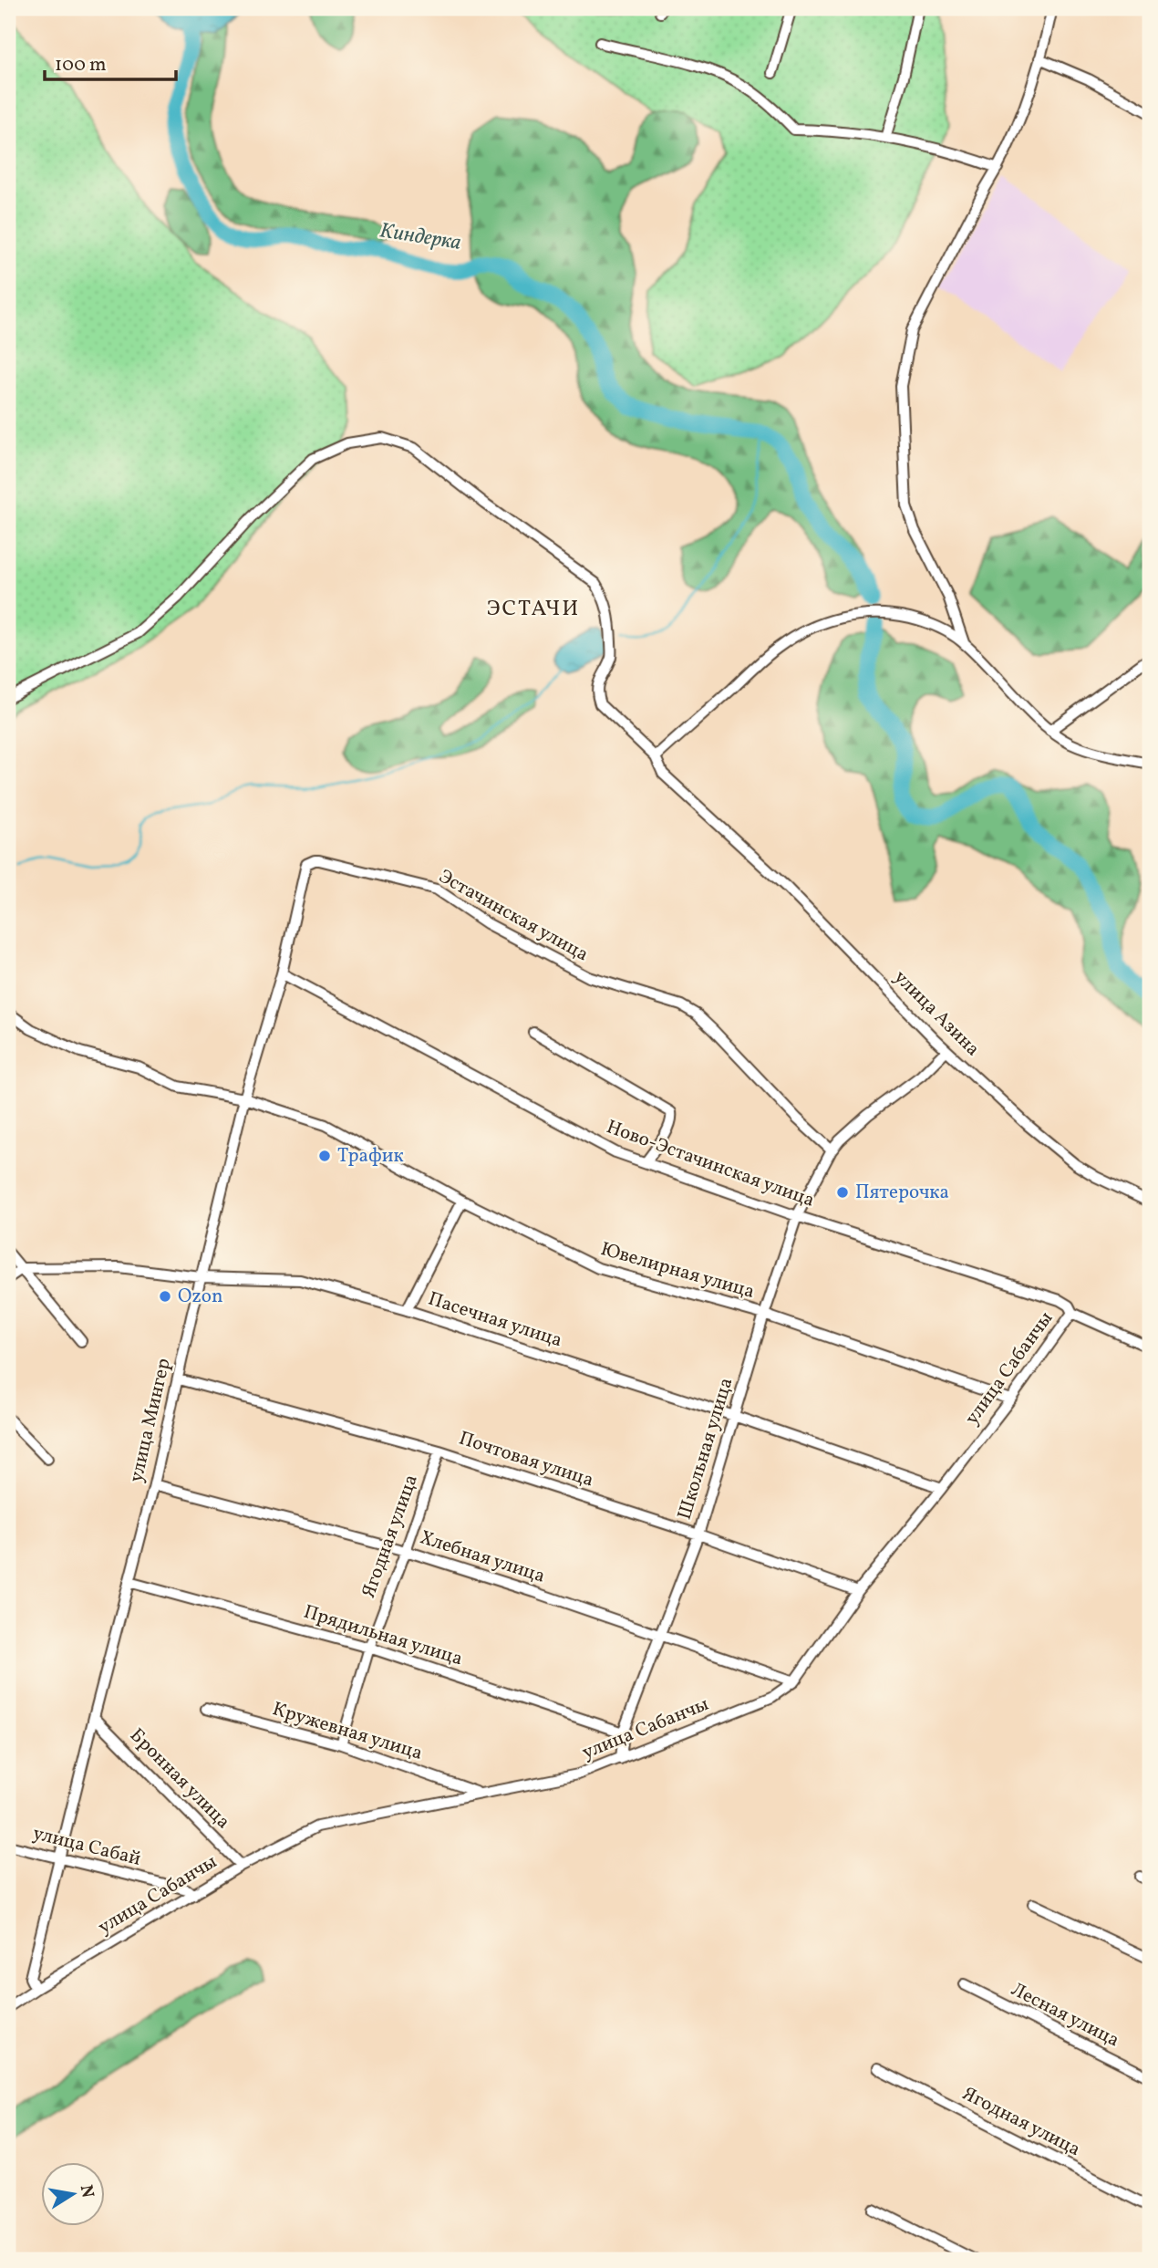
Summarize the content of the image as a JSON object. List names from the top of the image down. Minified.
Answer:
{"streets":{"street":["Эстачинская улица","улица Азина","Ново-Эстачинская улица","Ювелирная улица","Пасечная улица","улица Сабанчы","улица Мингер","Школьная улица","Почтовая улица","Ягодная улица","Хлебная улица","Прядильная улица","Кружевная улица","Бронная улица","улица Сабай","Лесная улица"]},"crossings":[["Эстачинская улица","улица Мингер"],["Эстачинская улица","Школьная улица"],["улица Азина","Школьная улица"],["Ново-Эстачинская улица","улица Сабанчы"],["Ново-Эстачинская улица","улица Мингер"],["Ново-Эстачинская улица","Школьная улица"],["Ювелирная улица","улица Сабанчы"],["Ювелирная улица","улица Мингер"],["Ювелирная улица","Школьная улица"],["Пасечная улица","улица Сабанчы"],["Пасечная улица","улица Мингер"],["Пасечная улица","Школьная улица"],["улица Сабанчы","улица Мингер"],["улица Сабанчы","Школьная улица"],["улица Сабанчы","Почтовая улица"],["улица Сабанчы","Хлебная улица"],["улица Сабанчы","Кружевная улица"],["улица Сабанчы","Бронная улица"],["улица Сабанчы","улица Сабай"],["улица Мингер","Почтовая улица"],["улица Мингер","Хлебная улица"],["улица Мингер","Прядильная улица"],["улица Мингер","Бронная улица"],["улица Мингер","улица Сабай"],["Школьная улица","Почтовая улица"],["Школьная улица","Хлебная улица"],["Школьная улица","Прядильная улица"],["Почтовая улица","Ягодная улица"],["Ягодная улица","Хлебная улица"],["Ягодная улица","Прядильная улица"],["Ягодная улица","Кружевная улица"]],"districts":["ЭСТАЧИ"],"water":["Киндерка"],"places":["Трафик","Пятерочка","Ozon"],"scale_bar":"100 m","north":"right"}
